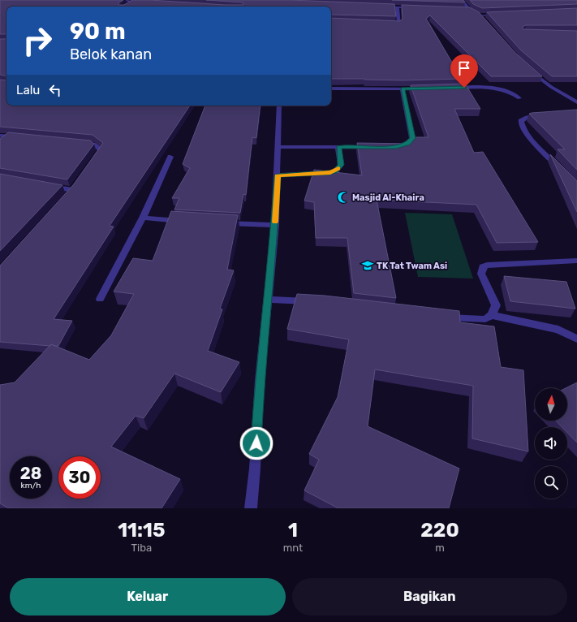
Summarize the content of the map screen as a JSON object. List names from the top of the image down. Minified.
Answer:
{"places":{"mosque":["Masjid Al-Khaira"],"school or university":["TK Tat Twam Asi"]},"north":"top","page":{"turn":["90 m","Belok kanan"],"then":"Lalu","speed":"28 km/h","limit":"30","eta":["11:15","Tiba","1","mnt","220","m"],"buttons":["Keluar","Bagikan"]}}
